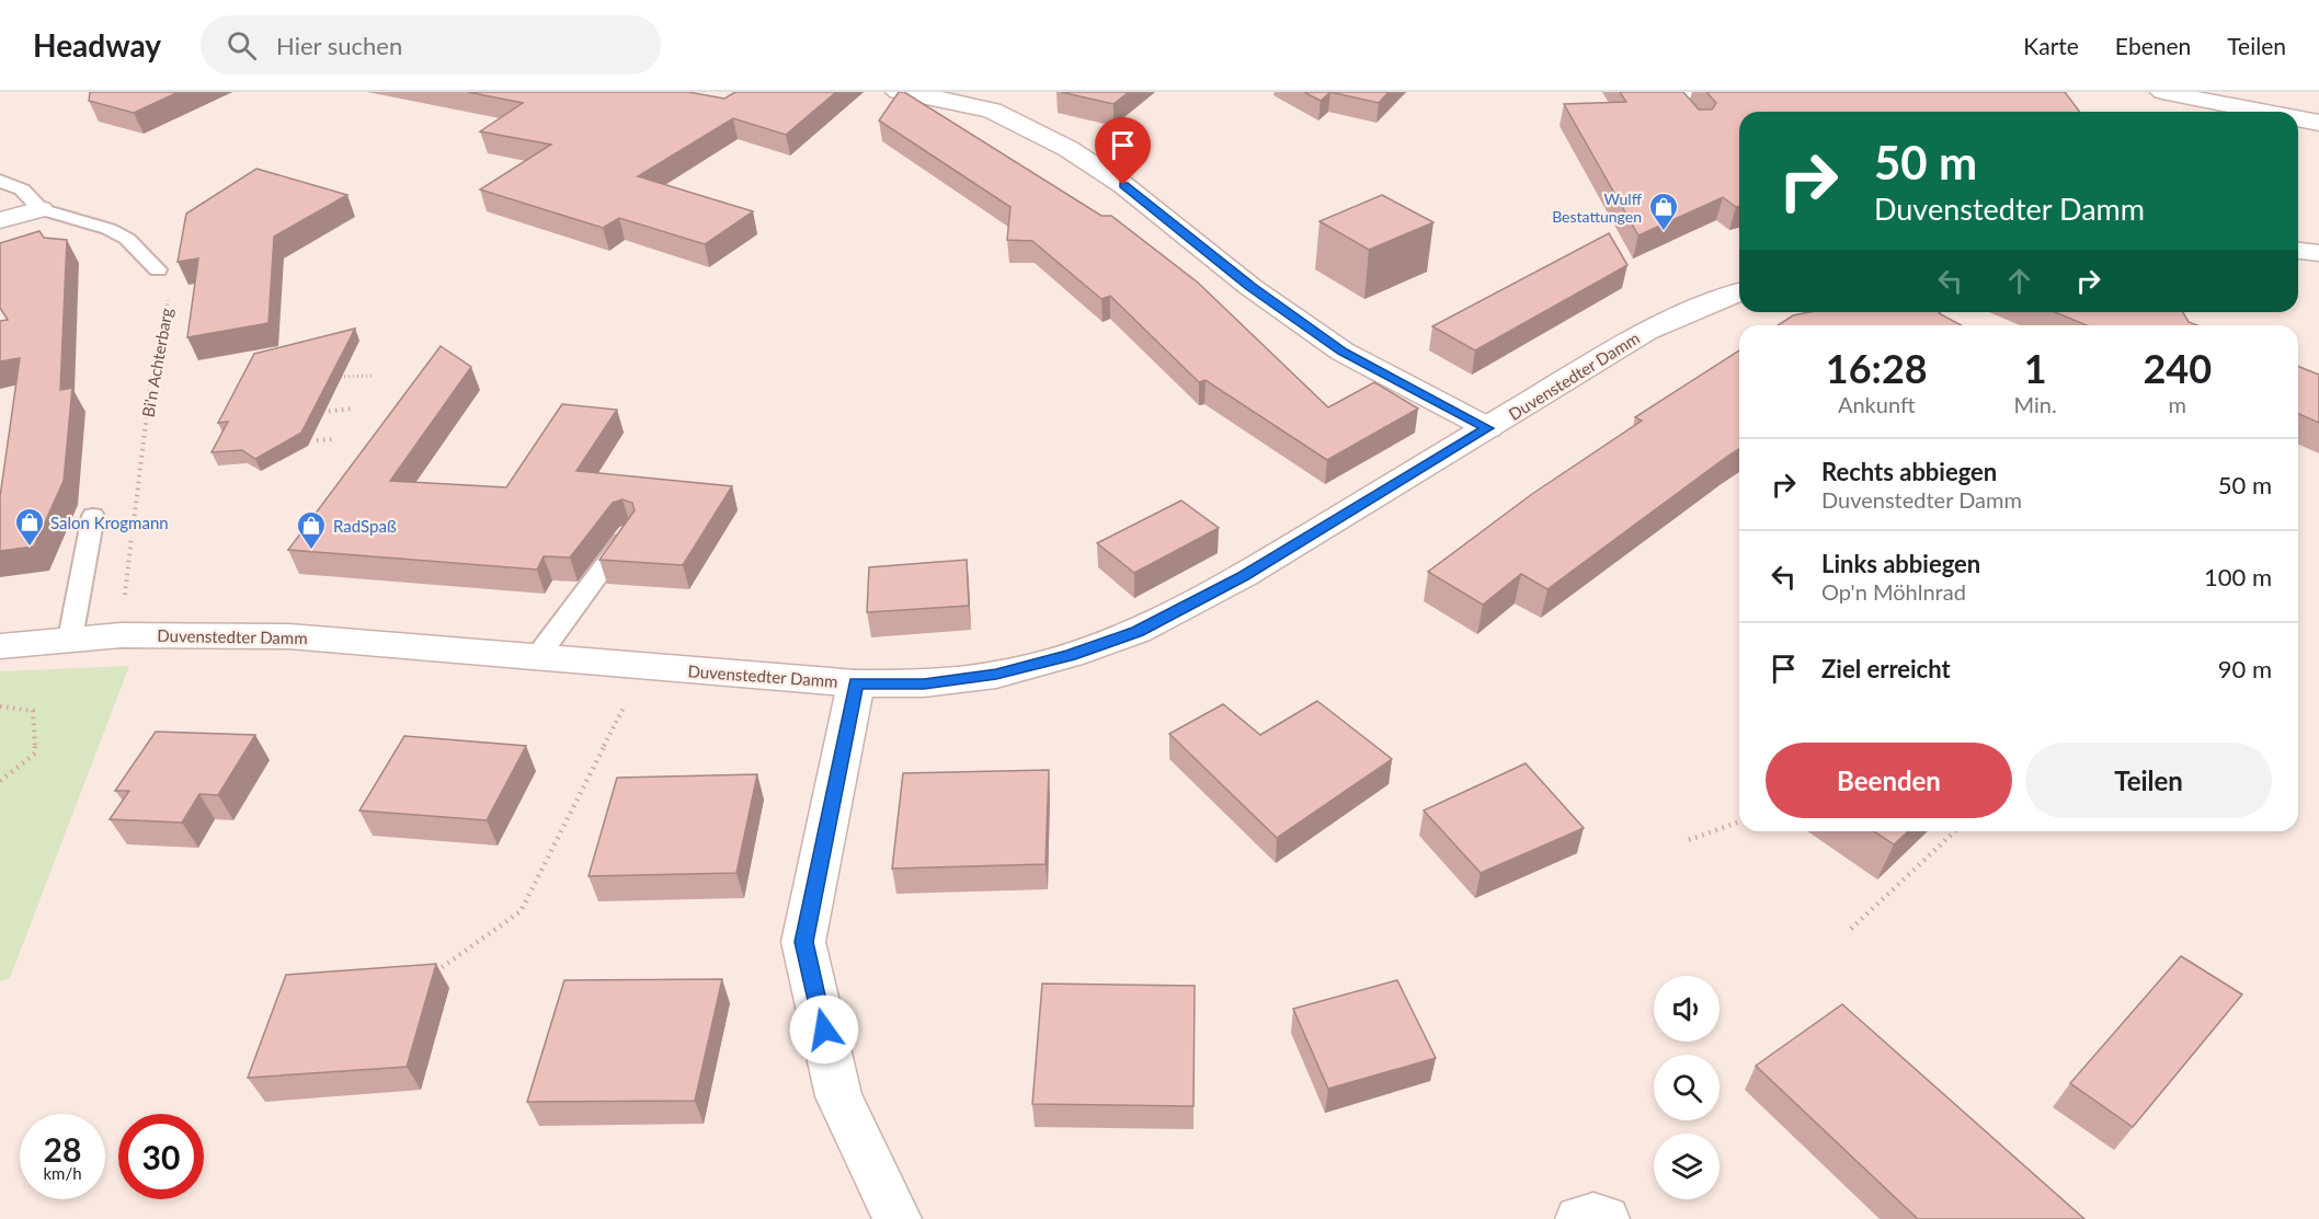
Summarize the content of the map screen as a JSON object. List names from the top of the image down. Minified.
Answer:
{"streets":{"street":["Duvenstedter Damm"],"path":["Bi'n Achterbarg"]},"crossings":[["Bi'n Achterbarg","Duvenstedter Damm"]],"places":{"shop":["Wulff Bestattungen","Salon Krogmann","RadSpaß"]},"page":{"header":"Headway","search":"Hier suchen","nav":["Karte","Ebenen","Teilen"],"turn":["50 m","Duvenstedter Damm"],"eta":["16:28","Ankunft","1","Min.","240","m"],"list":[{"name":"Rechts abbiegen","note":"Duvenstedter Damm","value":"50 m"},{"name":"Links abbiegen","note":"Op'n Möhlnrad","value":"100 m"},{"name":"Ziel erreicht","value":"90 m"}],"buttons":["Beenden","Teilen"],"speed":"28 km/h","limit":"30"}}
